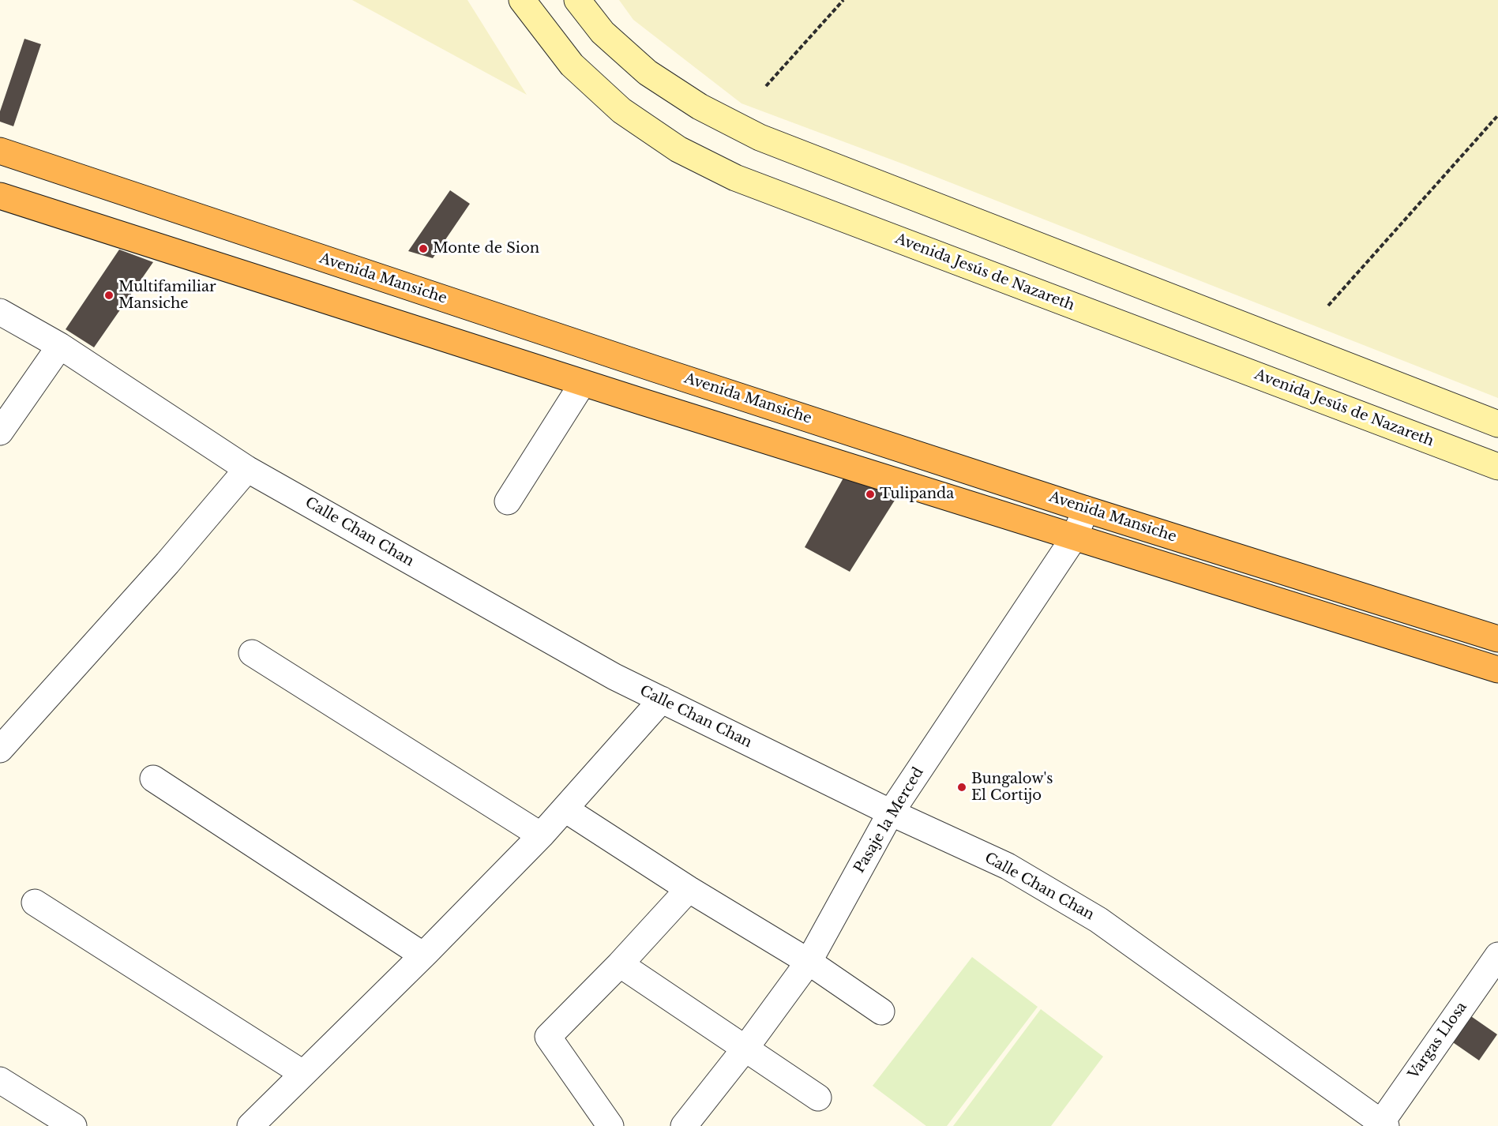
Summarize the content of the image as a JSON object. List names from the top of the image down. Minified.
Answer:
{"streets":{"highway":["Avenida Mansiche"],"main road":["Avenida Jesús de Nazareth"],"street":["Calle Chan Chan","Pasaje la Merced","Vargas Llosa"]},"crossings":[["Avenida Mansiche","Pasaje la Merced"],["Calle Chan Chan","Pasaje la Merced"],["Calle Chan Chan","Vargas Llosa"]],"places":["Monte de Sion","Multifamiliar Mansiche","Tulipanda","Bungalow's El Cortijo"]}
